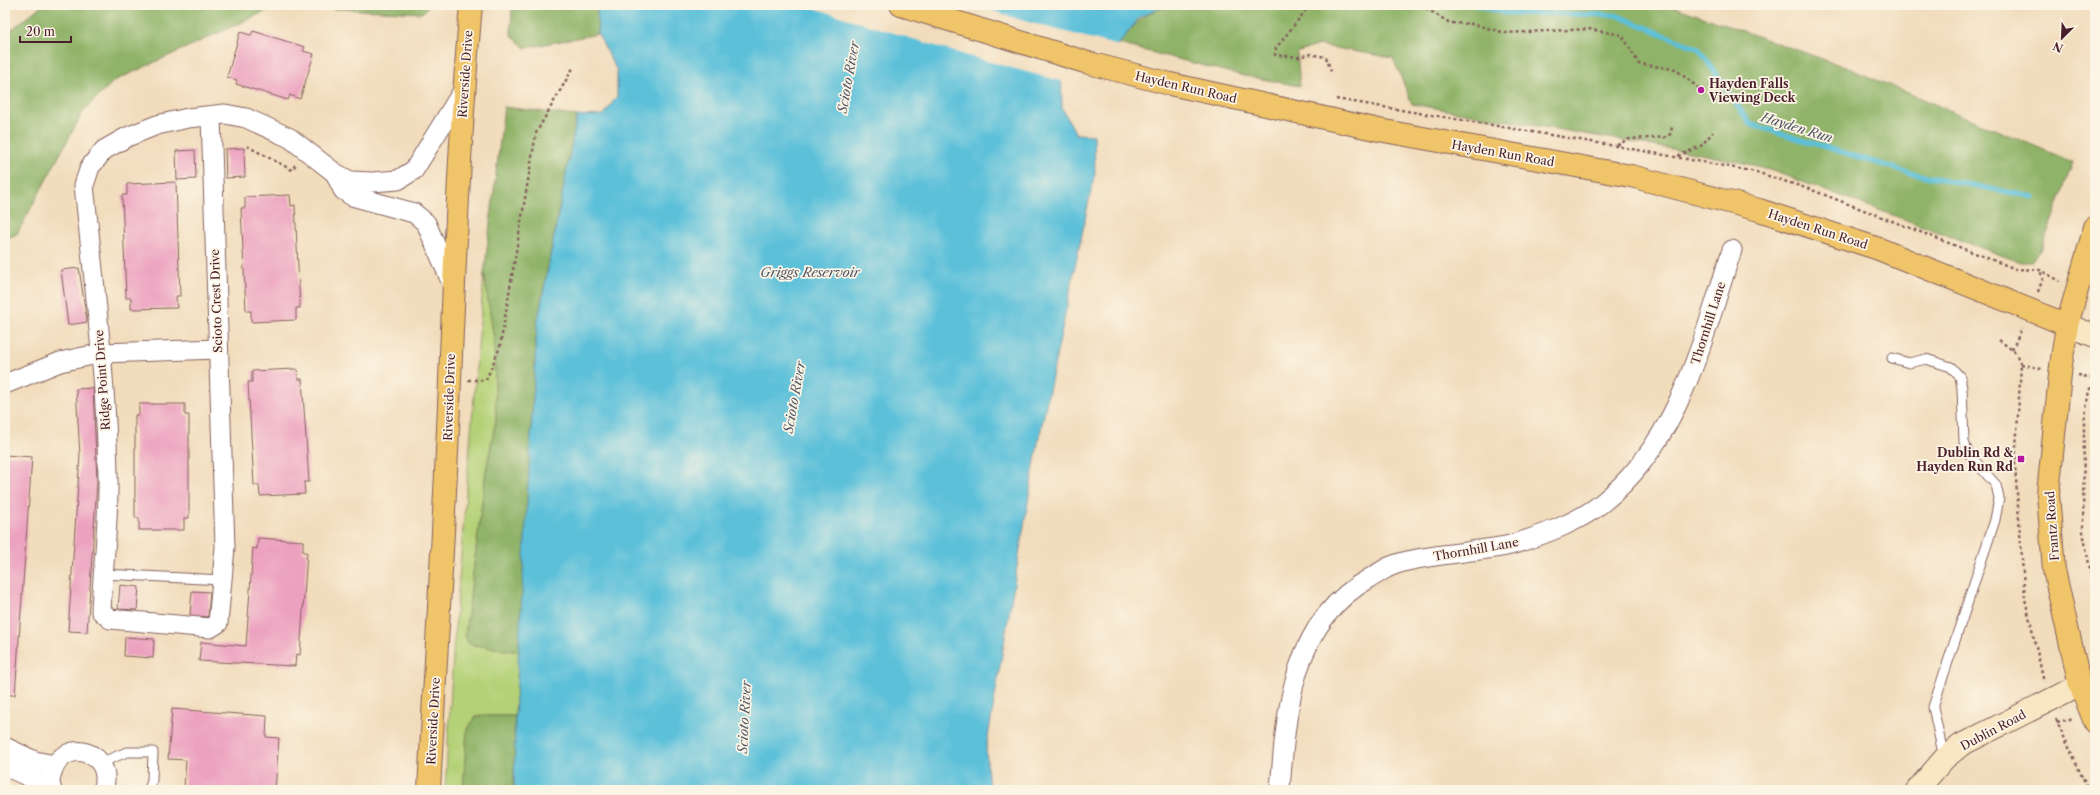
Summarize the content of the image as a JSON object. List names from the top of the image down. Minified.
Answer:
{"streets":{"main road":["Riverside Drive","Hayden Run Road","Frantz Road","Dublin Road"],"street":["Scioto Crest Drive","Thornhill Lane","Ridge Point Drive"]},"crossings":[["Hayden Run Road","Frantz Road"],["Scioto Crest Drive","Ridge Point Drive"],["Frantz Road","Dublin Road"]],"water":["Scioto River","Hayden Run","Griggs Reservoir"],"places":{"other":["Hayden Falls Viewing Deck"],"transit":["Dublin Rd & Hayden Run Rd"]},"scale_bar":"20 m","north":"bottom left"}
